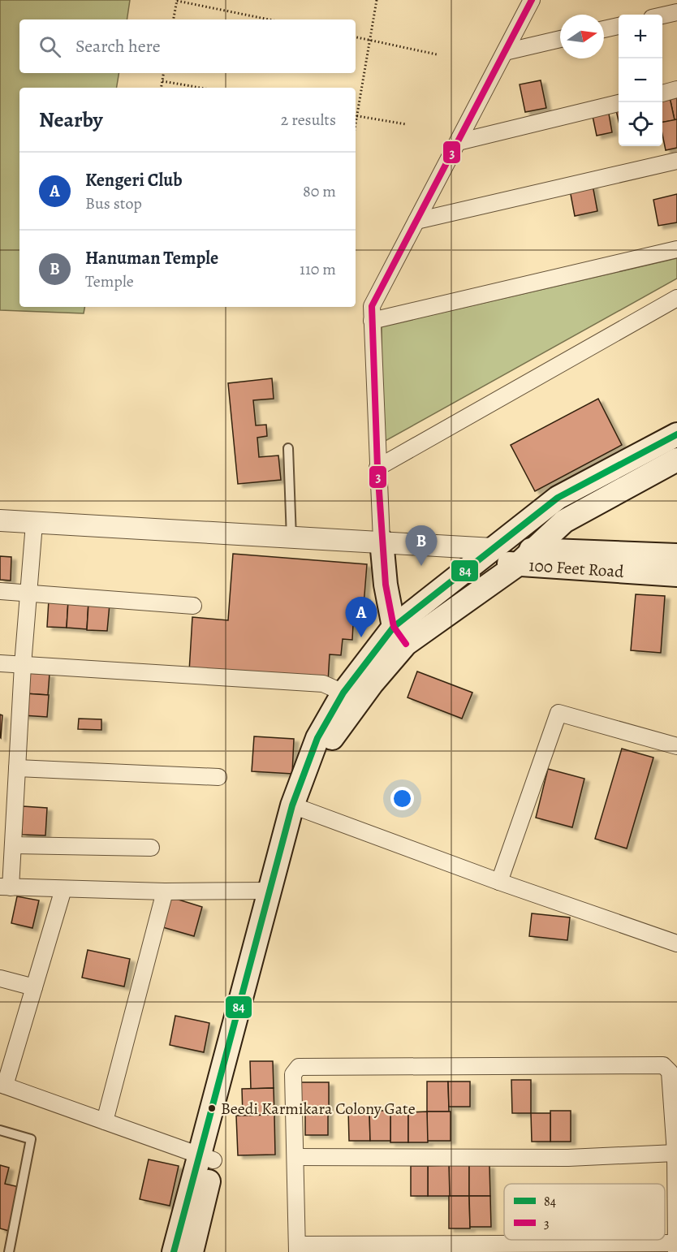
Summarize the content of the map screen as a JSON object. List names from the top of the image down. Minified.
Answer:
{"streets":{"main road":["100 Feet Road"]},"places":["Beedi Karmikara Colony Gate"],"lines":["transit line 3","transit line 84"],"legend":["84","3"],"north":"right","page":{"map_buttons":["+","−"],"search":"Search here","heading":["Nearby","2 results"],"list":[{"mark":"A","name":"Kengeri Club","note":"Bus stop","value":"80 m"},{"mark":"B","name":"Hanuman Temple","note":"Temple","value":"110 m"}],"pins":["B","A"]}}
